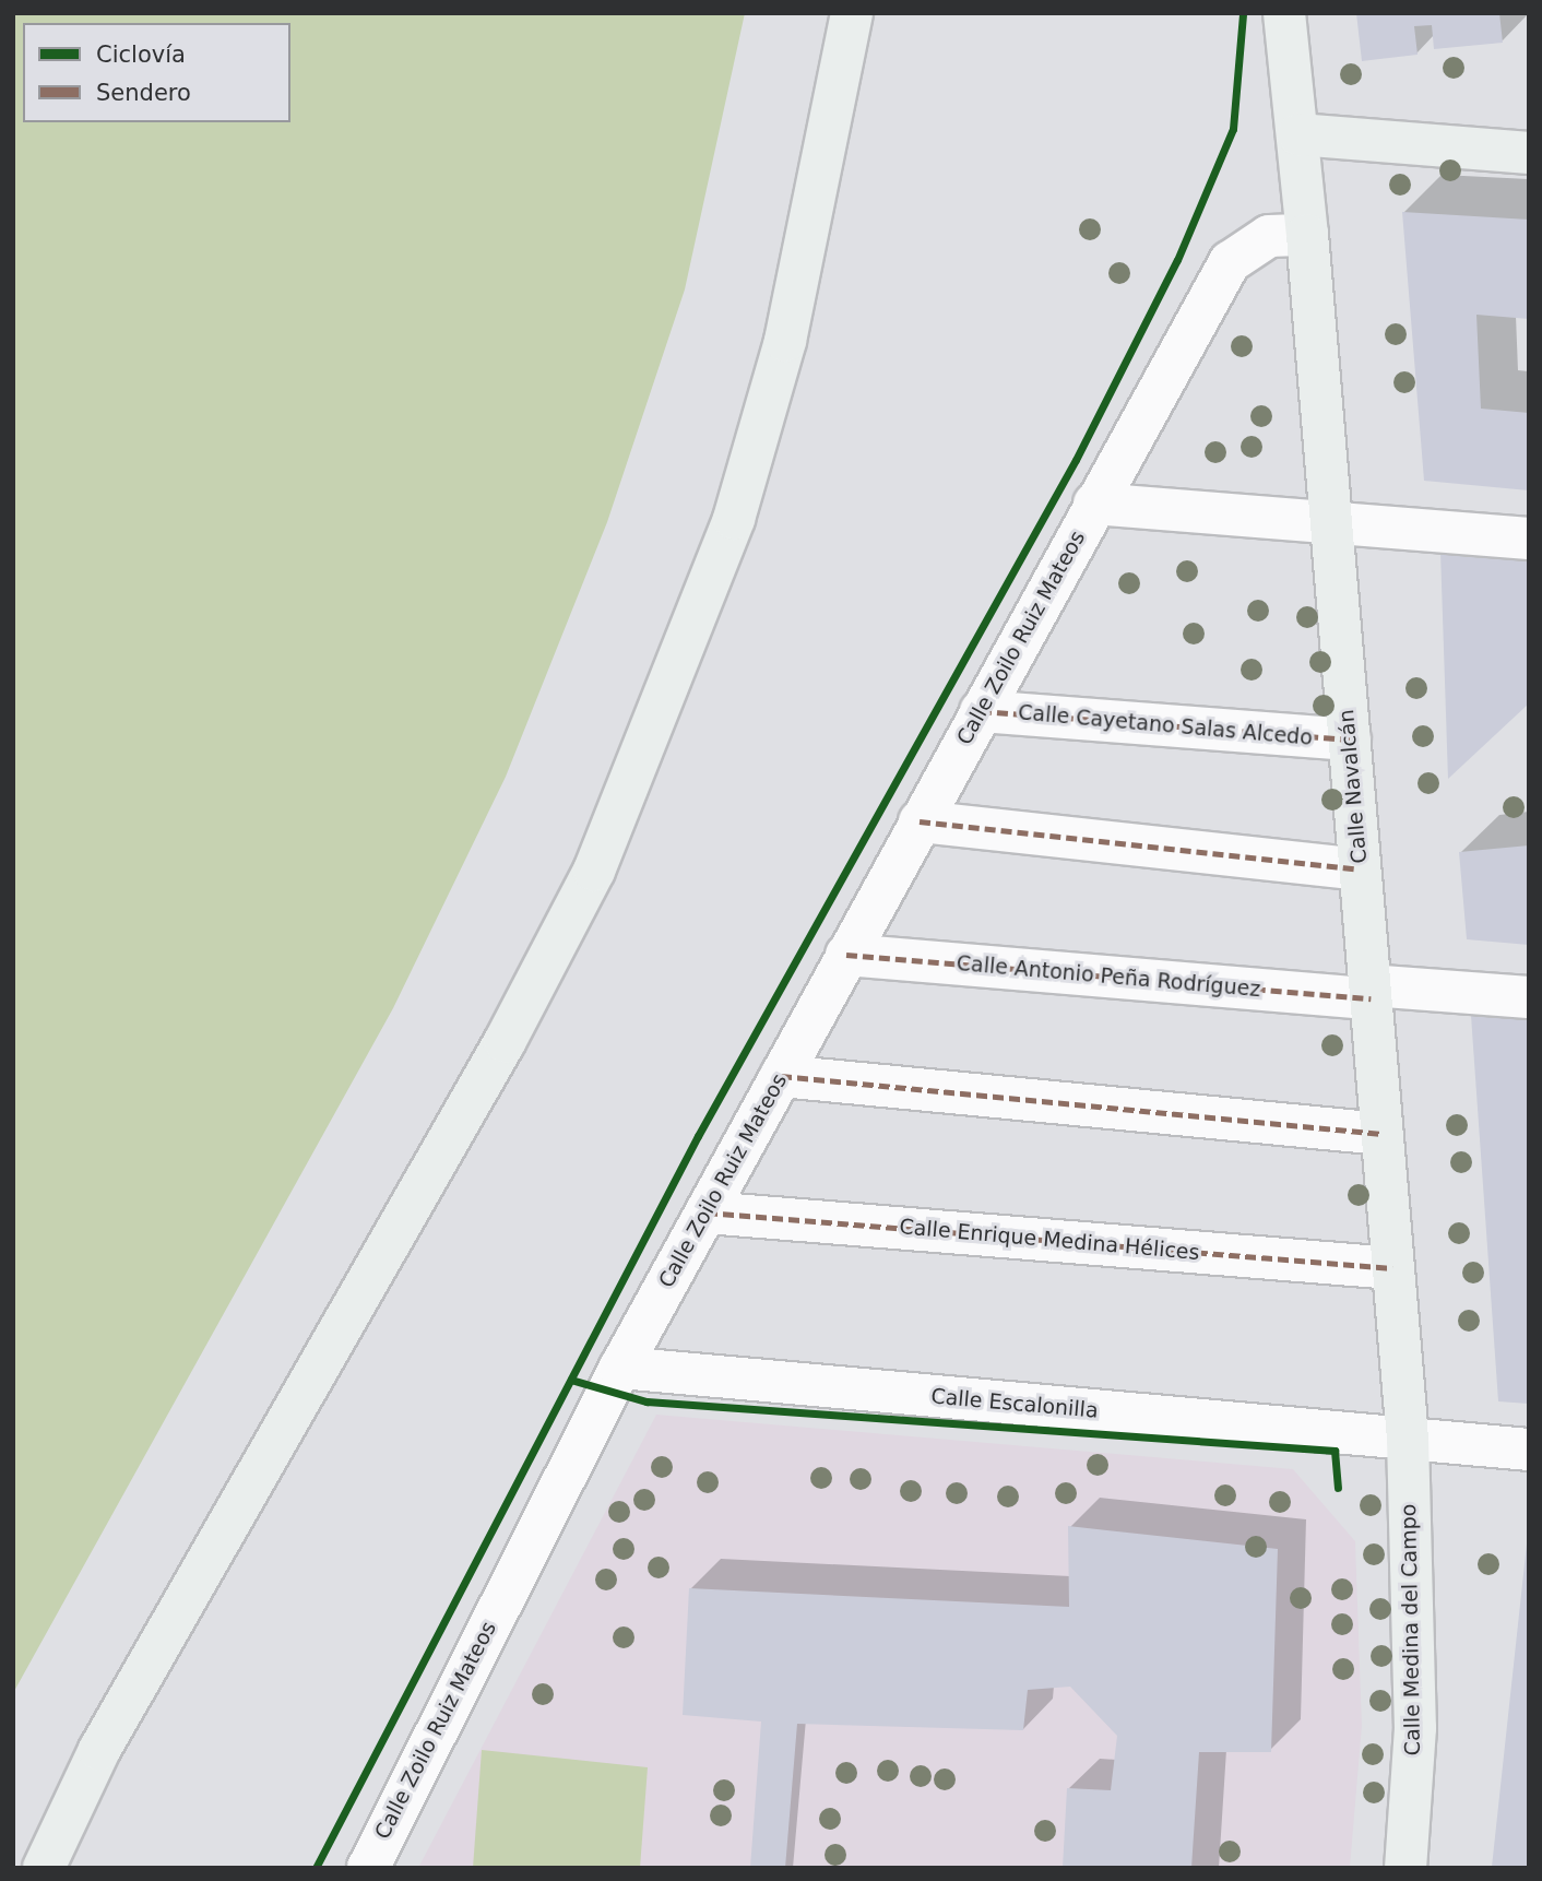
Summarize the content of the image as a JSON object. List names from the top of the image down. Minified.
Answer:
{"streets":{"street":["Calle Zoilo Ruiz Mateos","Calle Cayetano Salas Alcedo","Calle Navalcán","Calle Antonio Peña Rodríguez","Calle Enrique Medina Hélices","Calle Escalonilla","Calle Medina del Campo"]},"crossings":[["Calle Zoilo Ruiz Mateos","Calle Cayetano Salas Alcedo"],["Calle Zoilo Ruiz Mateos","Calle Navalcán"],["Calle Zoilo Ruiz Mateos","Calle Antonio Peña Rodríguez"],["Calle Zoilo Ruiz Mateos","Calle Enrique Medina Hélices"],["Calle Zoilo Ruiz Mateos","Calle Escalonilla"],["Calle Cayetano Salas Alcedo","Calle Navalcán"],["Calle Navalcán","Calle Antonio Peña Rodríguez"],["Calle Navalcán","Calle Enrique Medina Hélices"],["Calle Navalcán","Calle Escalonilla"],["Calle Navalcán","Calle Medina del Campo"],["Calle Escalonilla","Calle Medina del Campo"]],"legend":["Ciclovía","Sendero"]}
